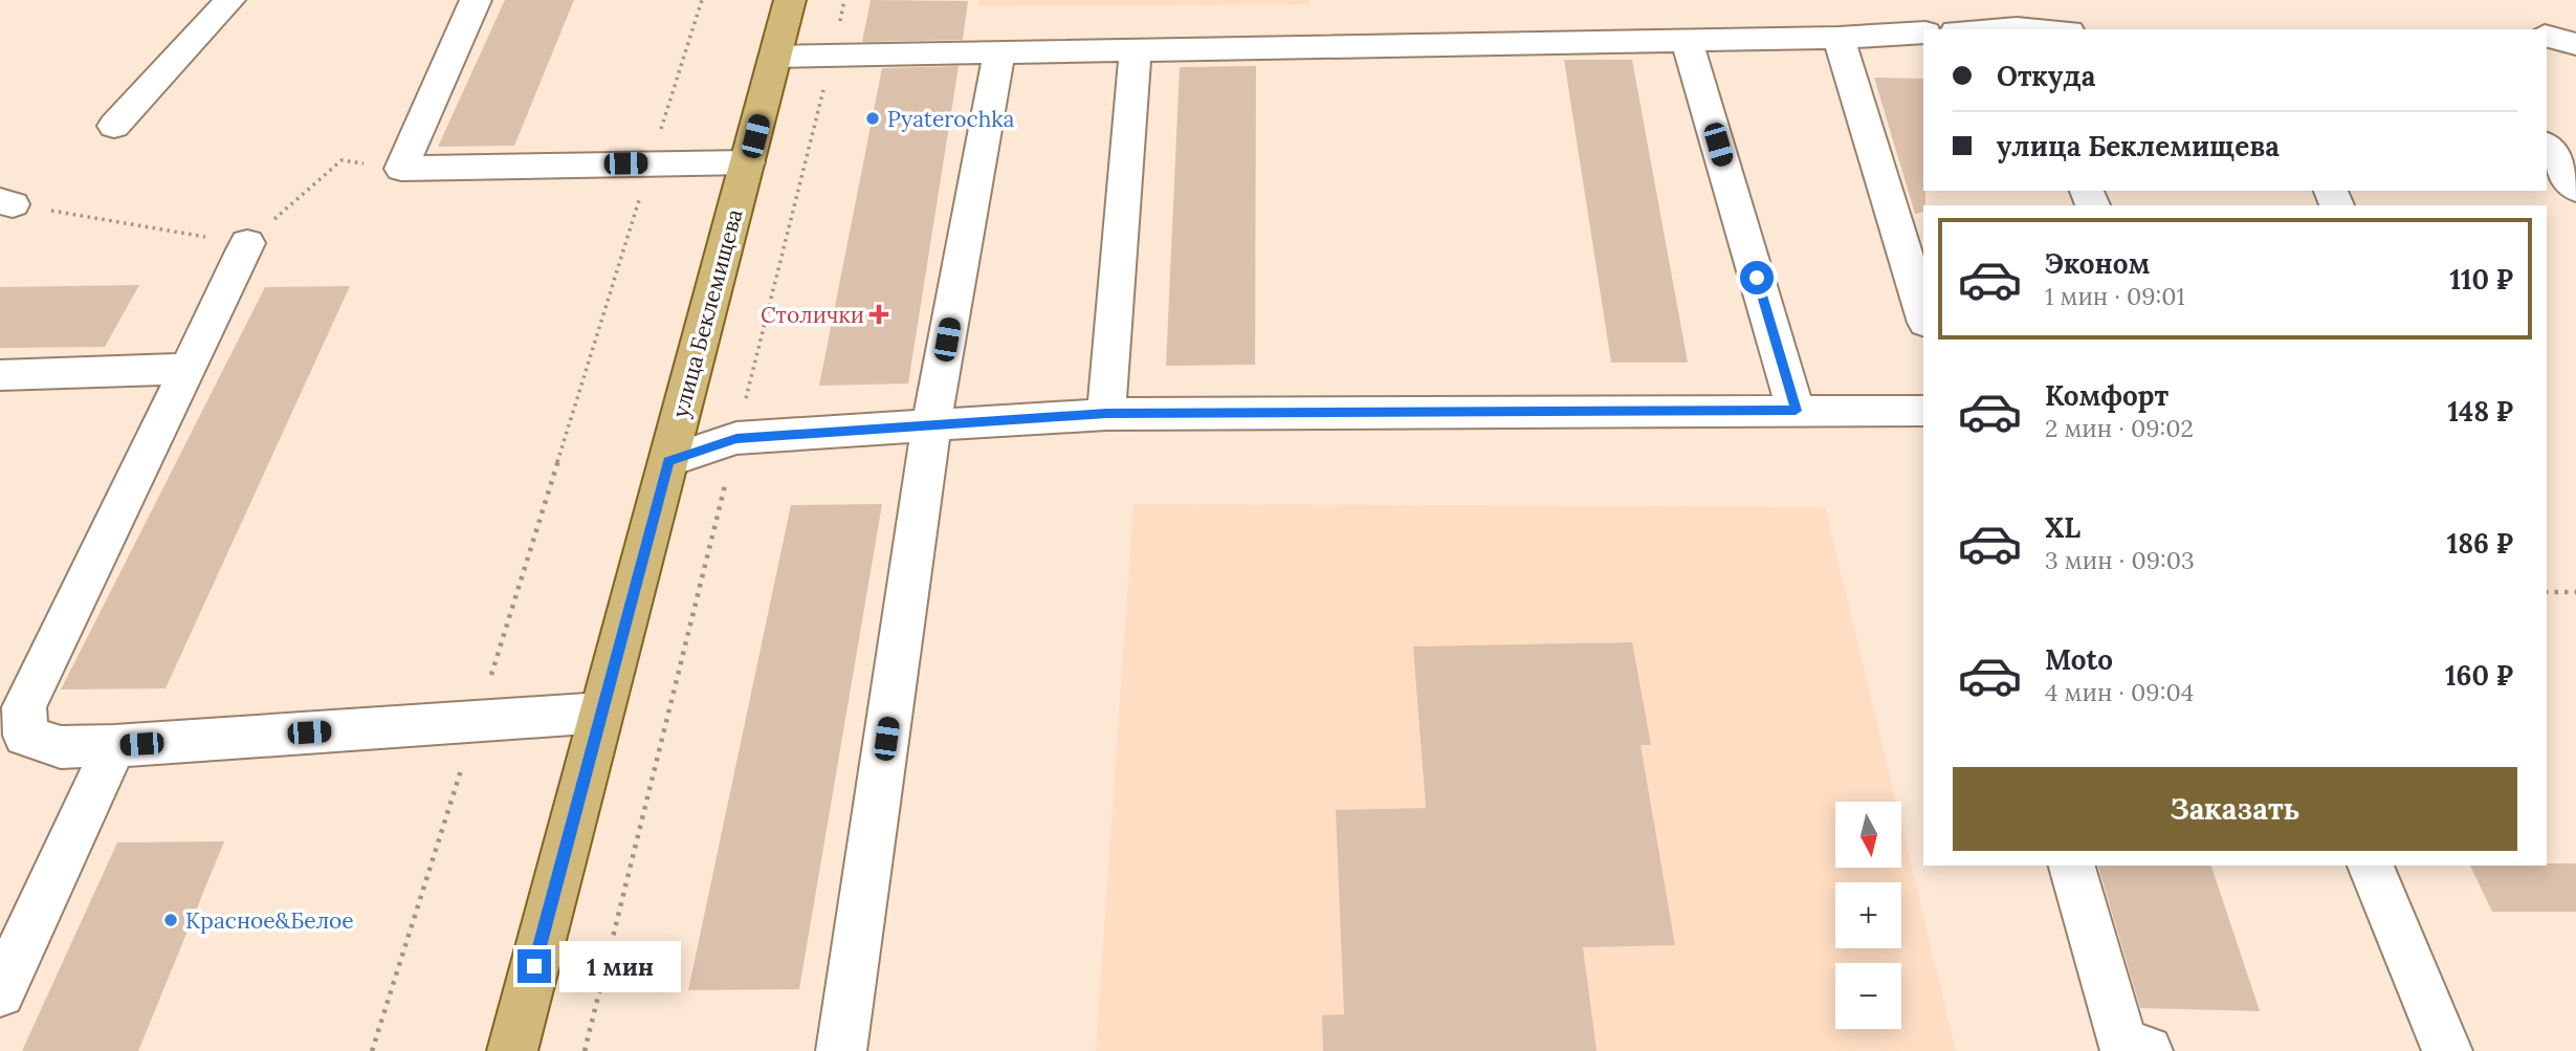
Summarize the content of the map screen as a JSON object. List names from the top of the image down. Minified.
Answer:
{"streets":{"main road":["улица Беклемищева"]},"places":{"other":["Pyaterochka","Красное&Белое"],"health":["Столички"]},"north":"bottom","page":{"banner":["Откуда","улица Беклемищева"],"list":[{"name":"Эконом","note":"1 мин · 09:01","value":"110 ₽"},{"name":"Комфорт","note":"2 мин · 09:02","value":"148 ₽"},{"name":"XL","note":"3 мин · 09:03","value":"186 ₽"},{"name":"Moto","note":"4 мин · 09:04","value":"160 ₽"}],"buttons":"Заказать","map_buttons":["+","−"],"bubble":"1 мин"}}
